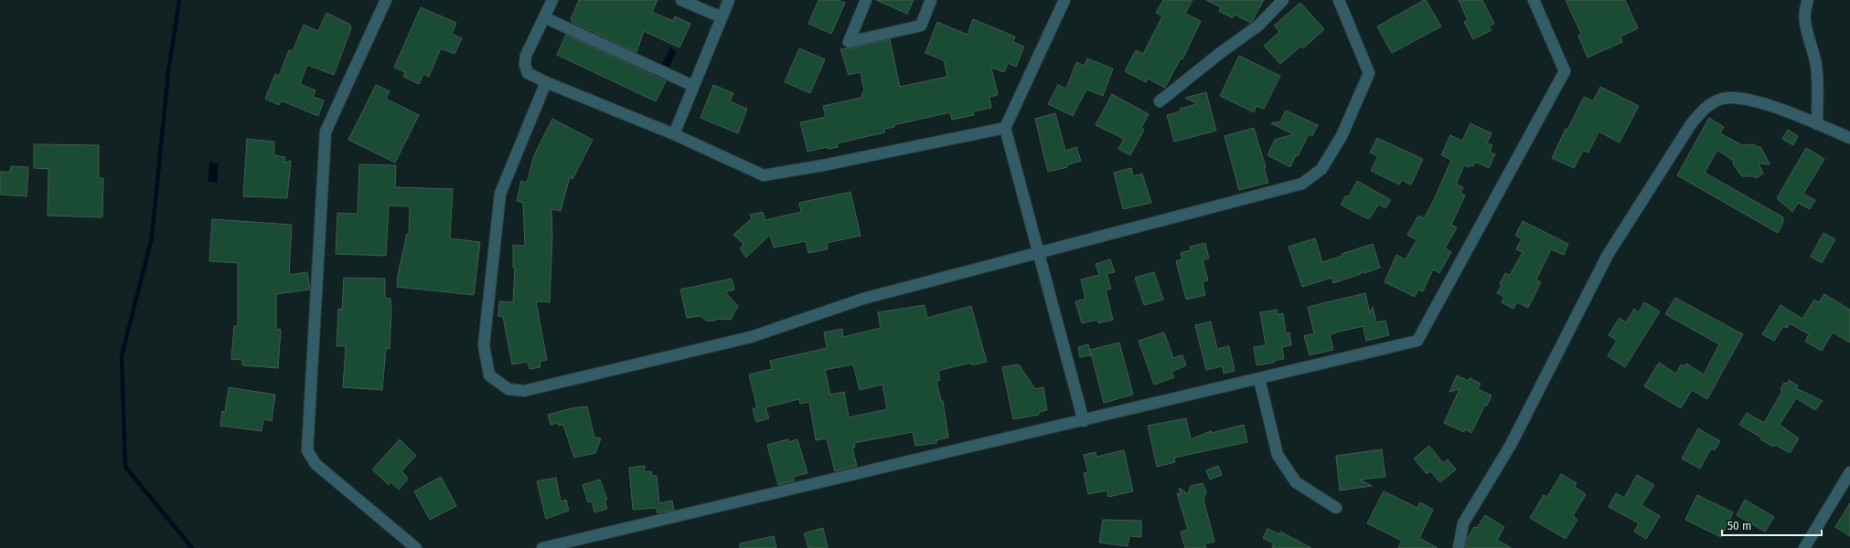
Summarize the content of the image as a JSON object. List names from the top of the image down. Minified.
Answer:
{"scale_bar":"50 m"}
